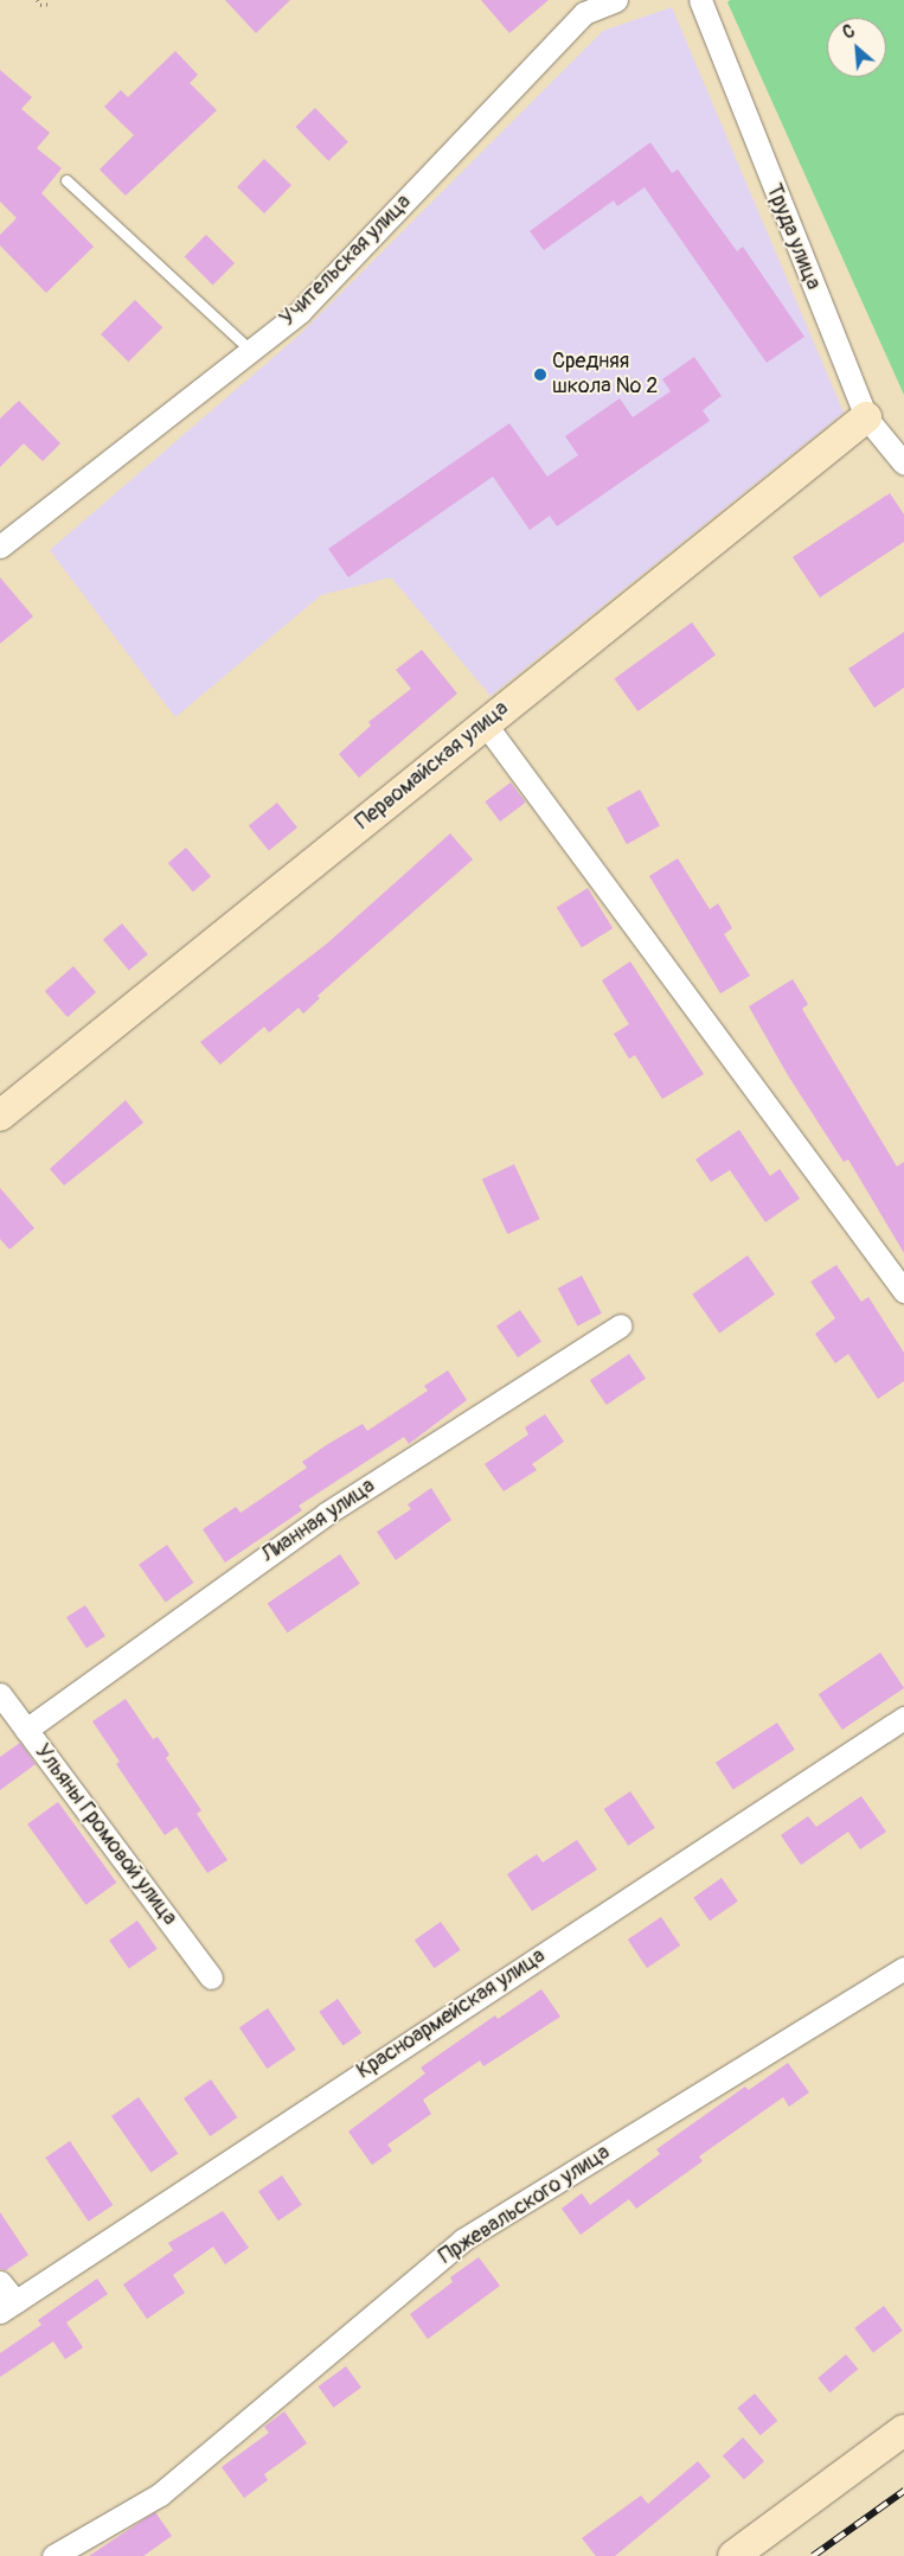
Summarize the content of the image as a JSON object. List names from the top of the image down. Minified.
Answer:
{"streets":{"street":["Труда улица","Учительская улица","Первомайская улица","Лианная улица","Ульяны Громовой улица","Красноармейская улица","Пржевальского улица"]},"crossings":[["Труда улица","Первомайская улица"],["Лианная улица","Ульяны Громовой улица"]],"places":["Средняя школа № 2"],"north":"top left"}
